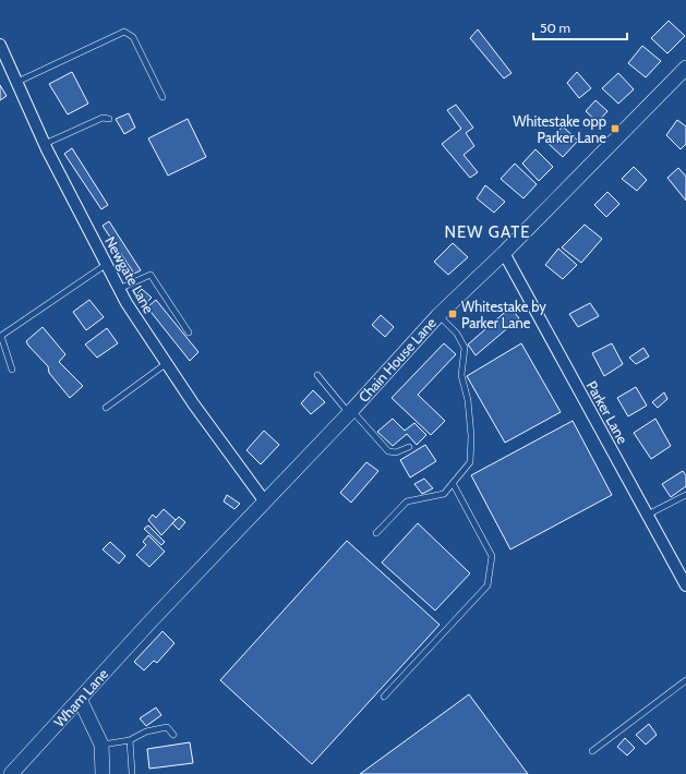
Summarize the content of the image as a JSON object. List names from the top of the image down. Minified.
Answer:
{"streets":{"street":["Newgate Lane","Chain House Lane","Parker Lane","Wham Lane"]},"crossings":[["Newgate Lane","Chain House Lane"],["Chain House Lane","Parker Lane"],["Chain House Lane","Wham Lane"]],"districts":["NEW GATE"],"places":{"transit":["Whitestake opp Parker Lane","Whitestake by Parker Lane"]},"scale_bar":"50 m"}
